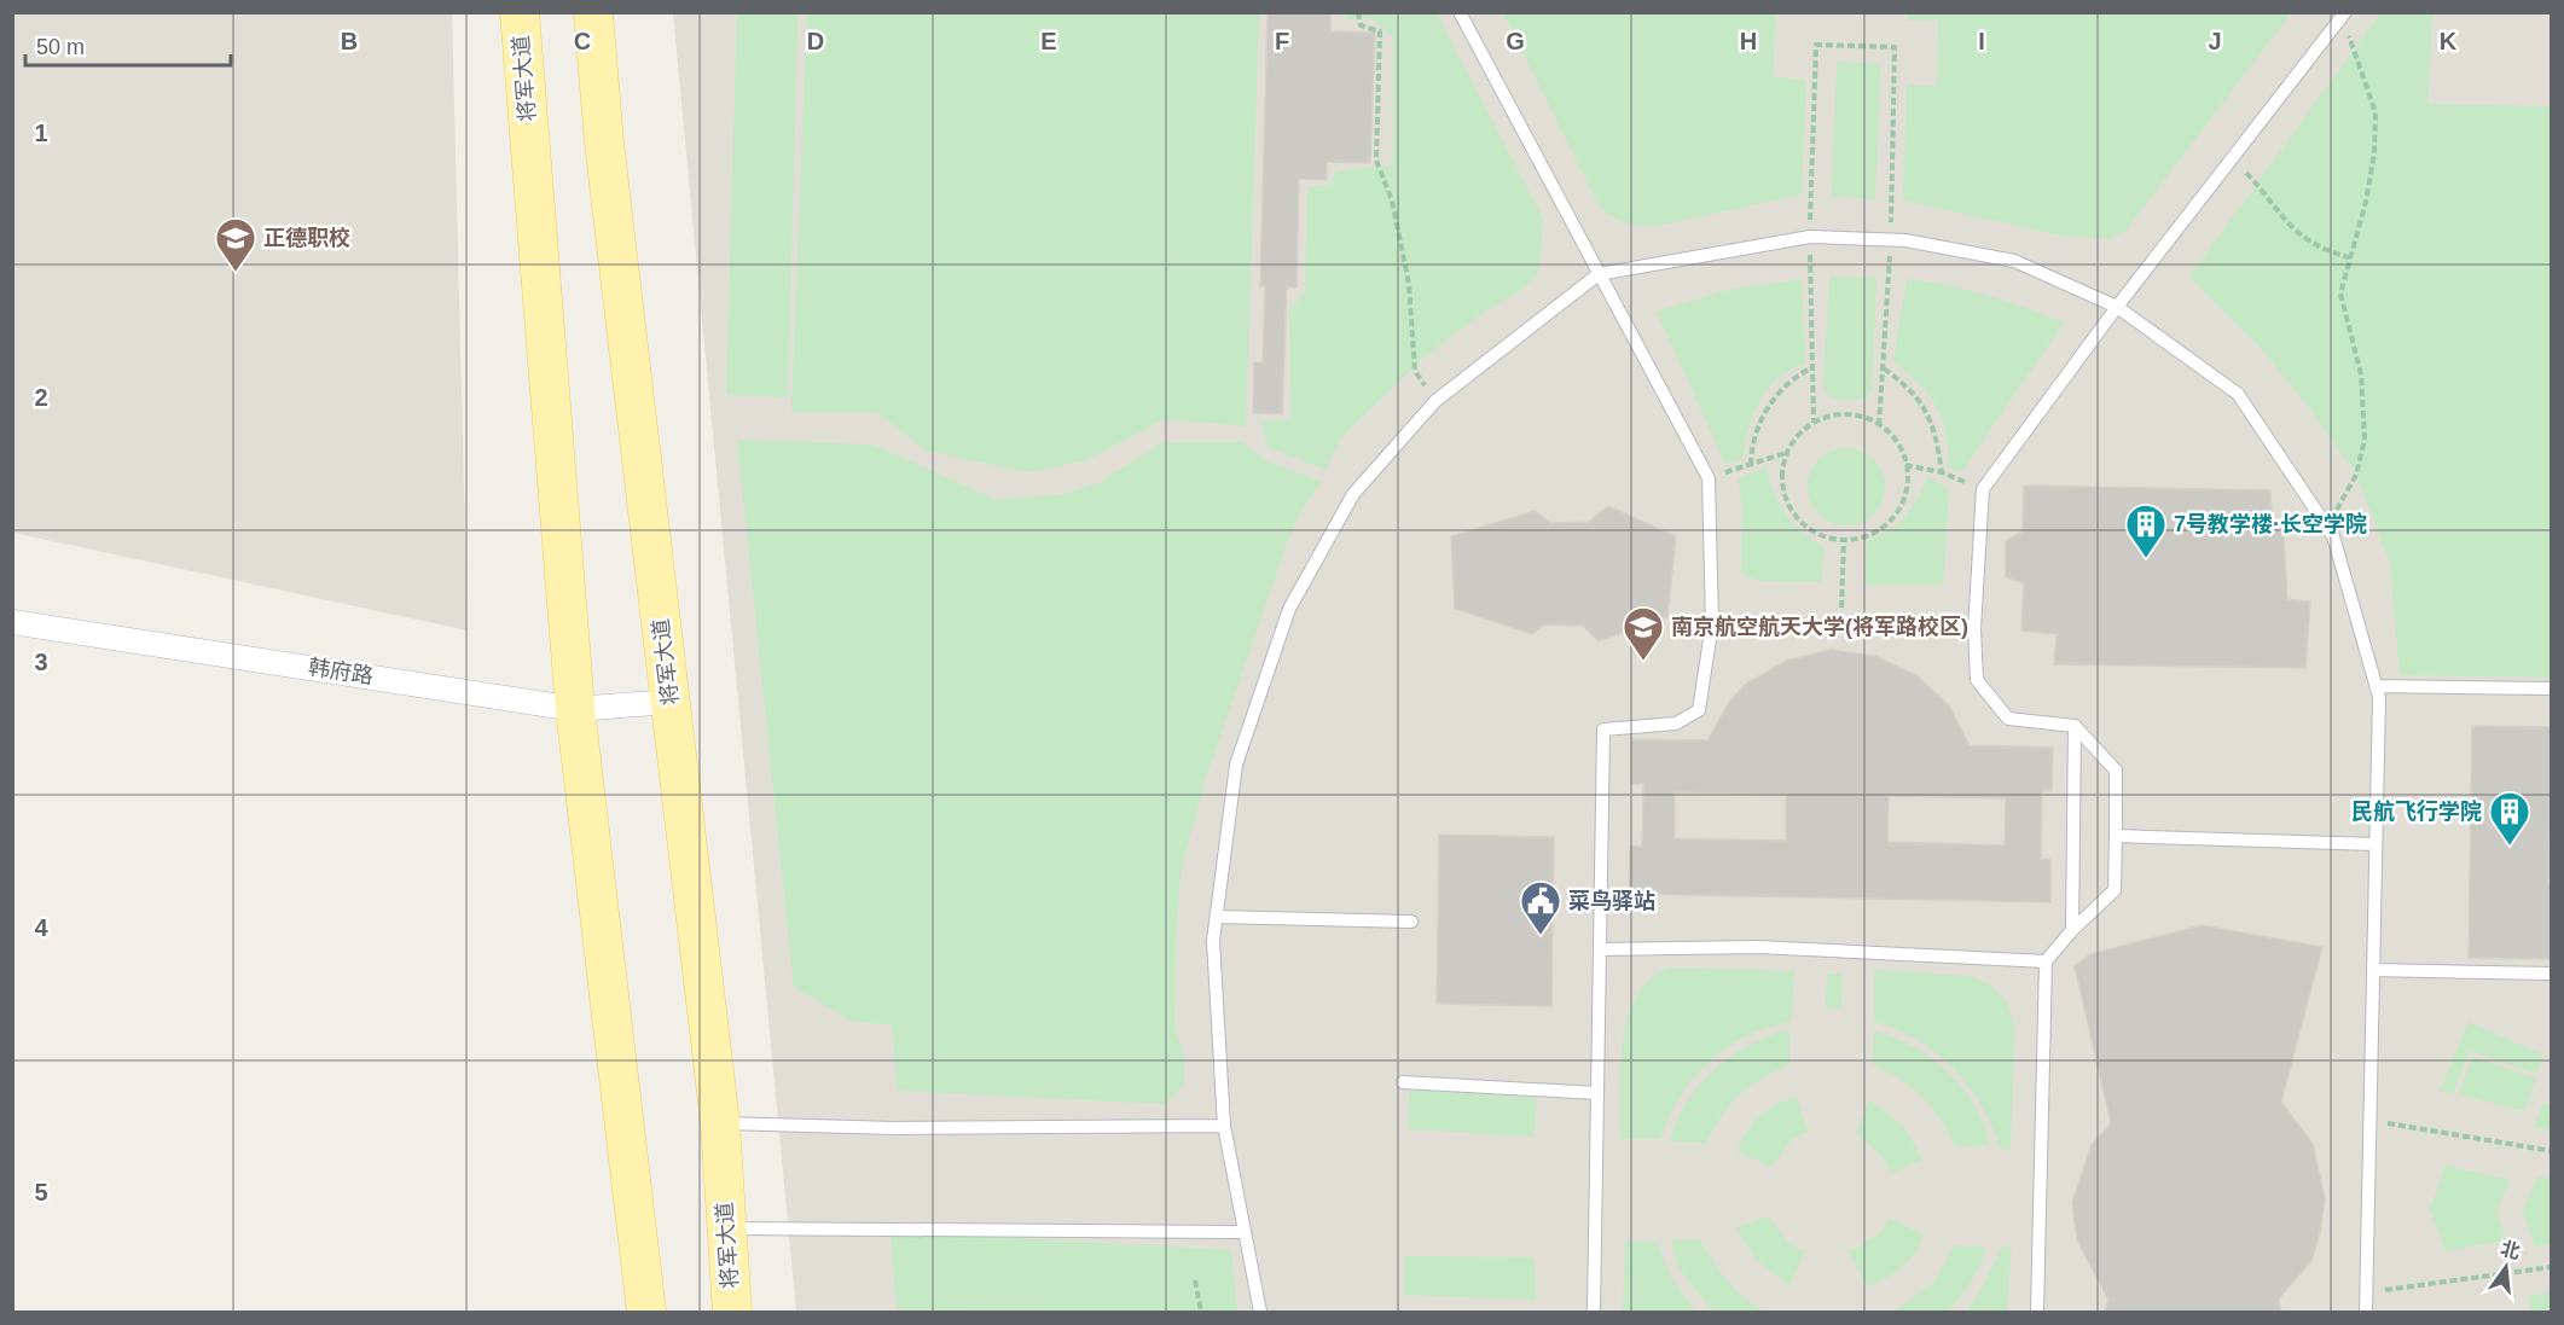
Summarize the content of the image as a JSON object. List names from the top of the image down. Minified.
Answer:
{"streets":{"main road":["将军大道"],"street":["韩府路"]},"crossings":[["将军大道","韩府路"]],"places":{"school or university":["正德职校","南京航空航天大学(将军路校区)"],"building":["7号教学楼·长空学院","民航飞行学院"],"public building":["菜鸟驿站"]},"scale_bar":"50 m","north":"top","grid":{"columns":["B","C","D","E","F","G","H","I","J","K"],"rows":["1","2","3","4","5"]}}
